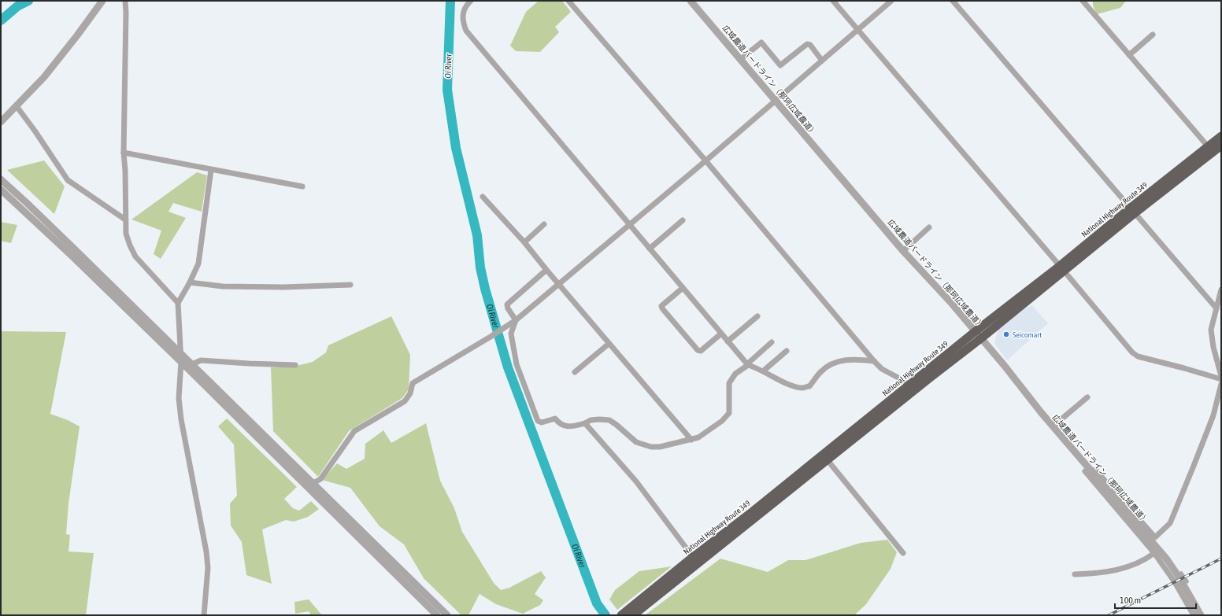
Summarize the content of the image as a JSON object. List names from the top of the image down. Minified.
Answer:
{"streets":{"highway":["National Highway Route 349"],"street":["広域農道バードライン（那珂広域農道）"]},"crossings":[["広域農道バードライン（那珂広域農道）","National Highway Route 349"]],"water":["Oi River"],"places":["Seicomart"],"scale_bar":"100 m"}
